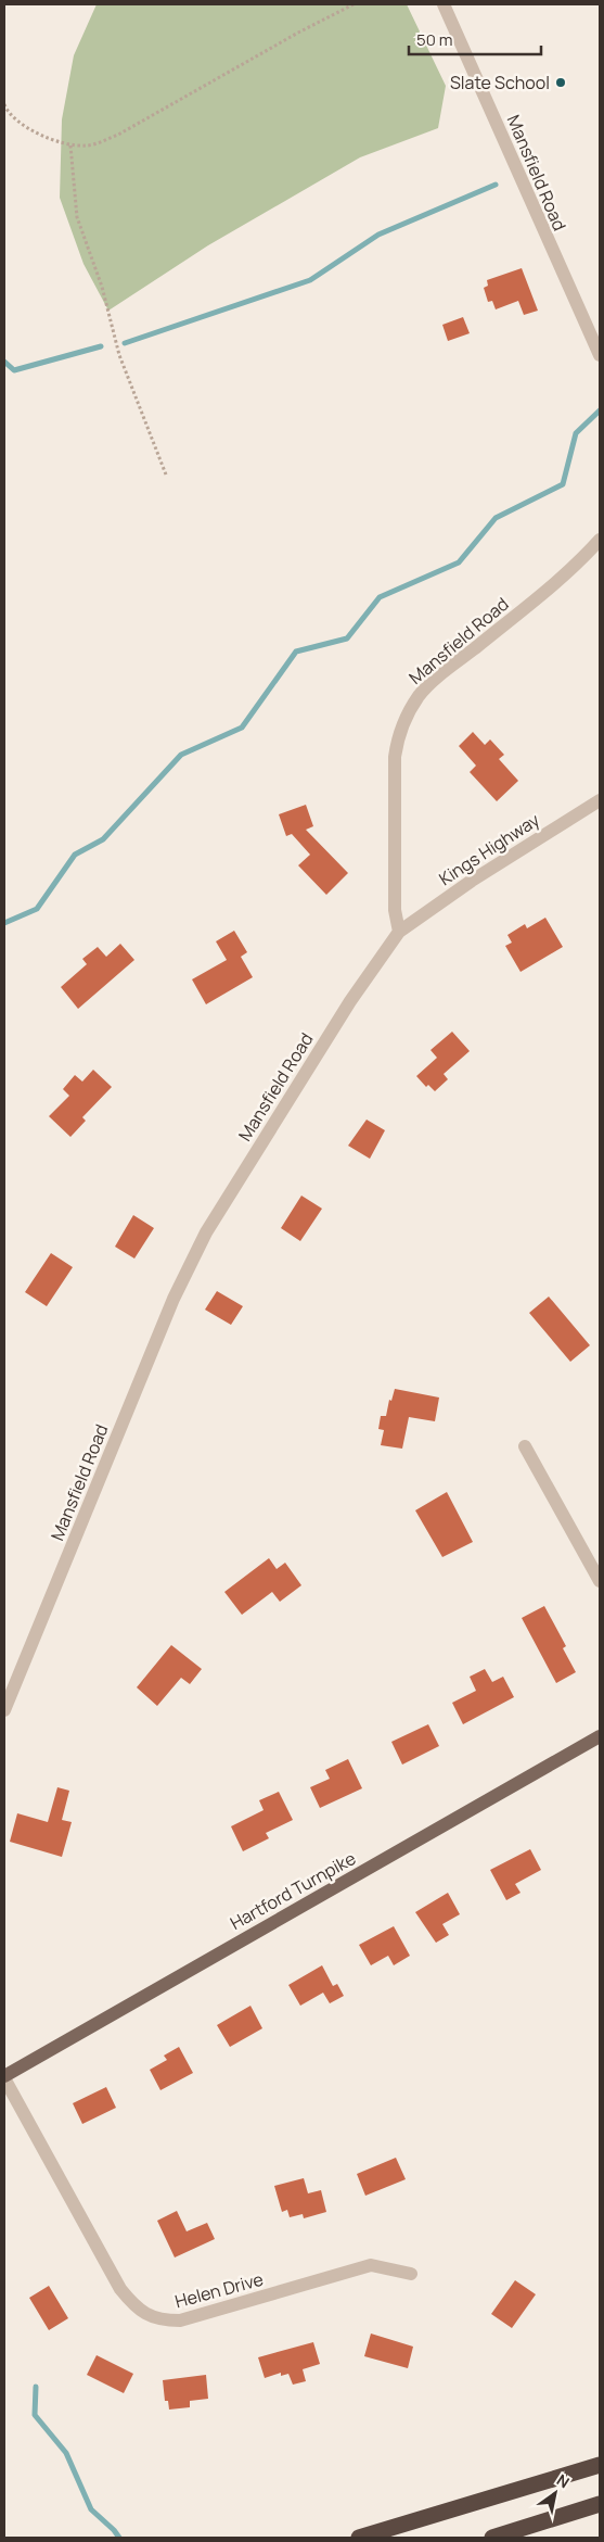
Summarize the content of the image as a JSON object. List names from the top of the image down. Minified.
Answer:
{"streets":{"main road":["Hartford Turnpike"],"street":["Mansfield Road","Kings Highway","Helen Drive"]},"crossings":[["Mansfield Road","Kings Highway"],["Hartford Turnpike","Helen Drive"]],"places":["Slate School"],"scale_bar":"50 m","north":"top right"}
